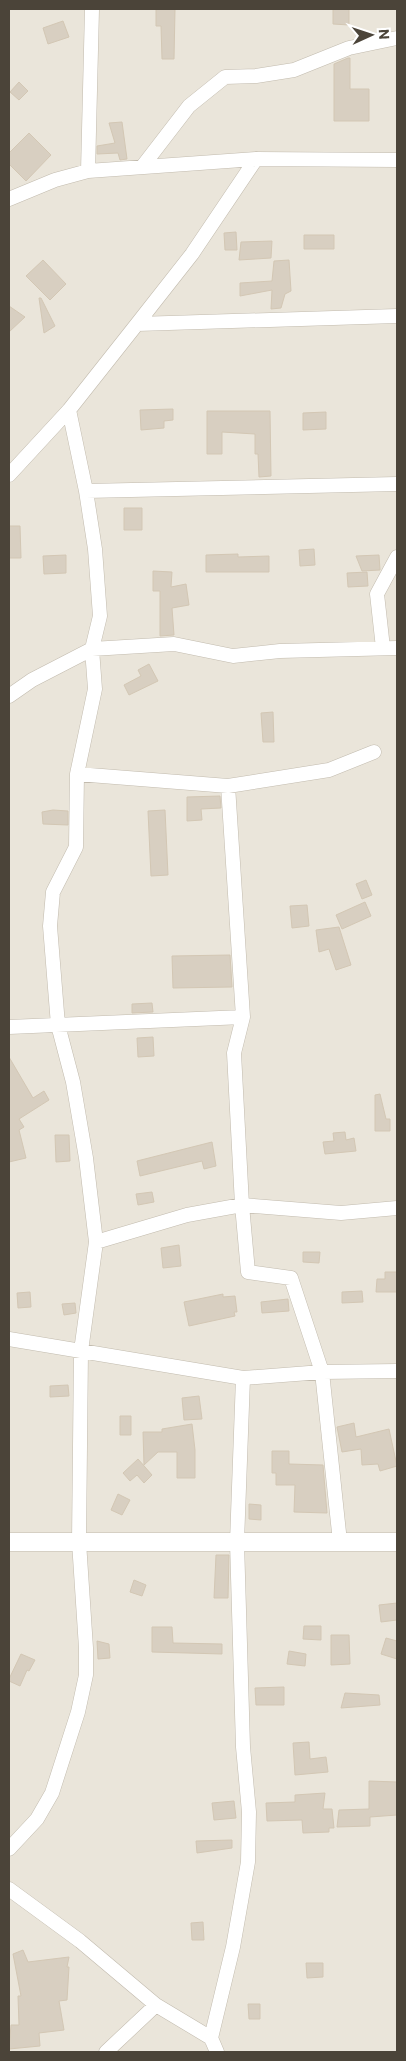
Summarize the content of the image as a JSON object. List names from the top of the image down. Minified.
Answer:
{"north":"right"}
